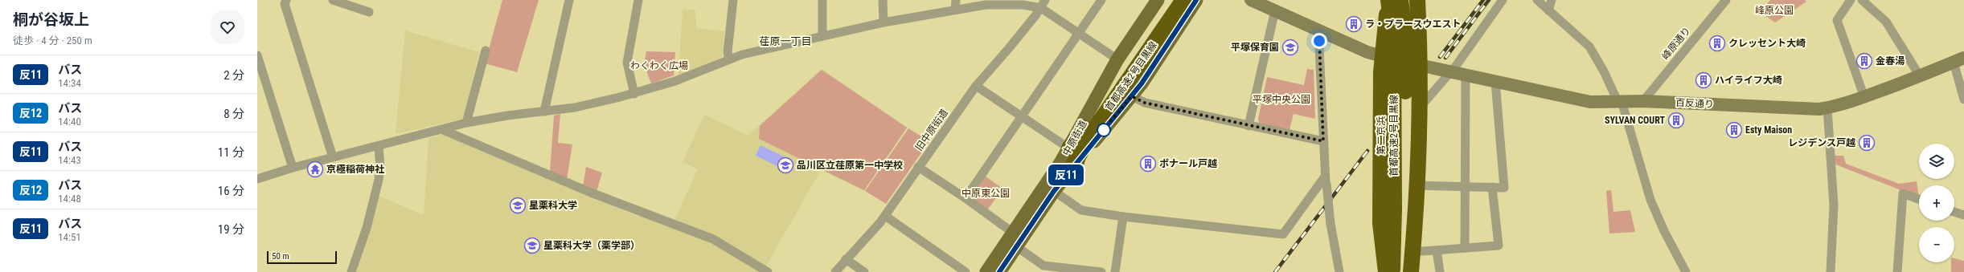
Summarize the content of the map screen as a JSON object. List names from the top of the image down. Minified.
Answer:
{"streets":{"highway":["首都高速2号目黒線","第二京浜"],"main road":["中原街道"],"street":["峰原通り","百反通り","旧中原街道"]},"crossings":[["峰原通り","百反通り"],["首都高速2号目黒線","第二京浜"],["首都高速2号目黒線","中原街道"],["百反通り","第二京浜"]],"districts":["荏原一丁目"],"parks":["峰原公園","わくわく広場","平塚中央公園","中原東公園"],"places":{"building":["ラ・プラースウエスト","クレッセント大崎","金春湯","ハイライフ大崎","SYLVAN COURT","Esty Maison","レジデンス戸越","ボナール戸越"],"school or university":["平塚保育園","品川区立荏原第一中学校","星薬科大学","星薬科大学（薬学部）"],"temple":["京極稲荷神社"]},"lines":["bus line 反11"],"scale_bar":"50 m","page":{"heading":["桐が谷坂上","徒歩 · 4 分 · 250 m"],"on_map":"反11","list":[{"mark":"反11","name":"バス","note":"14:34","value":"2 分"},{"mark":"反12","name":"バス","note":"14:40","value":"8 分"},{"mark":"反11","name":"バス","note":"14:43","value":"11 分"},{"mark":"反12","name":"バス","note":"14:48","value":"16 分"},{"mark":"反11","name":"バス","note":"14:51","value":"19 分"}],"map_buttons":["+","−"],"scale":"50 m"}}
